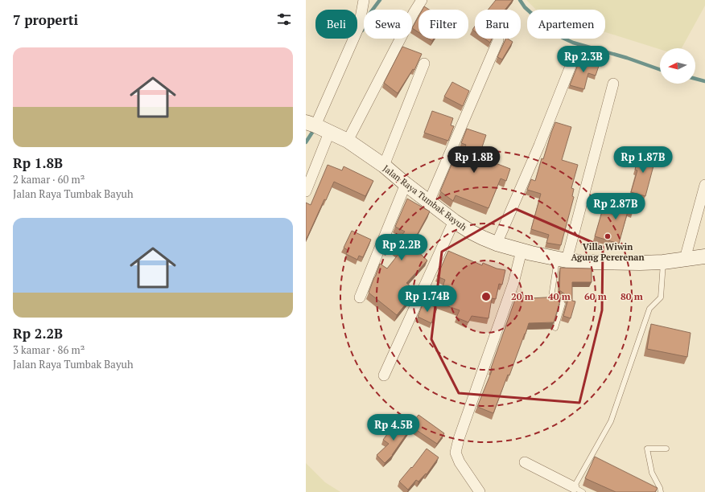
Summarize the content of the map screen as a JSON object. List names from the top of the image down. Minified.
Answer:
{"streets":{"street":["Jalan Raya Tumbak Bayuh"]},"places":["Villa Wiwin Agung Pererenan"],"north":"left","page":{"heading":"7 properti","chip":["Beli","Sewa","Filter","Baru","Apartemen"],"list":[{"name":"Rp 1.8B","note":"2 kamar · 60 m² · Jalan Raya Tumbak Bayuh"},{"name":"Rp 2.2B","note":"3 kamar · 86 m² · Jalan Raya Tumbak Bayuh"}],"price":["Rp 2.3B","Rp 1.8B","Rp 1.87B","Rp 2.87B","Rp 2.2B","Rp 1.74B","Rp 4.5B"]},"rings":["20 m","40 m","60 m","80 m"]}
